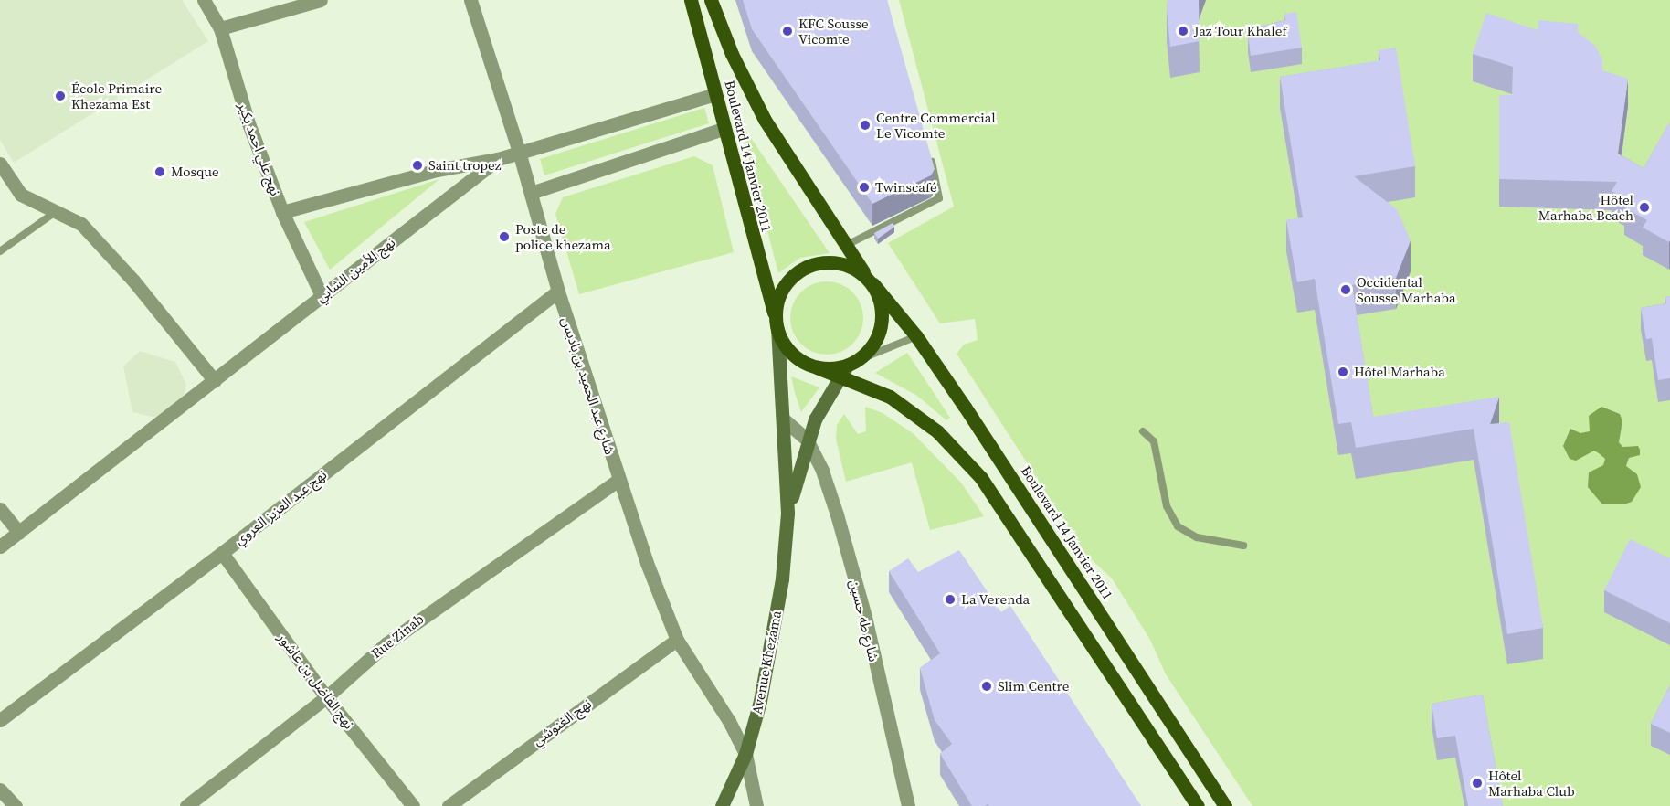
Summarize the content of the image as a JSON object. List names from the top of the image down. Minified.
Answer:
{"streets":{"main road":["Boulevard 14 Janvier 2011","Avenue Khezama"],"street":["نهج علي احمد بكير","نهج الأمين الشابي","شارع عبد الحميد بن باديس","نهج عبد العزيز العروي","شارع طه حسين","Rue Zinab","نهج الفاضل بن عاشور","نهج الغنوشي"]},"crossings":[["نهج علي احمد بكير","نهج الأمين الشابي"],["Boulevard 14 Janvier 2011","Avenue Khezama"],["شارع عبد الحميد بن باديس","نهج عبد العزيز العروي"],["شارع عبد الحميد بن باديس","Rue Zinab"],["شارع عبد الحميد بن باديس","Avenue Khezama"],["شارع عبد الحميد بن باديس","نهج الغنوشي"],["نهج عبد العزيز العروي","نهج الفاضل بن عاشور"],["شارع طه حسين","Avenue Khezama"],["Rue Zinab","نهج الفاضل بن عاشور"]],"places":["KFC Sousse Vicomte","Jaz Tour Khalef","École Primaire Khezama Est","Centre Commercial Le Vicomte","Saint tropez","Mosque","Twinscafé","Hôtel Marhaba Beach","Poste de police khezama","Occidental Sousse Marhaba","Hôtel Marhaba","La Verenda","Slim Centre","Hôtel Marhaba Club"]}
